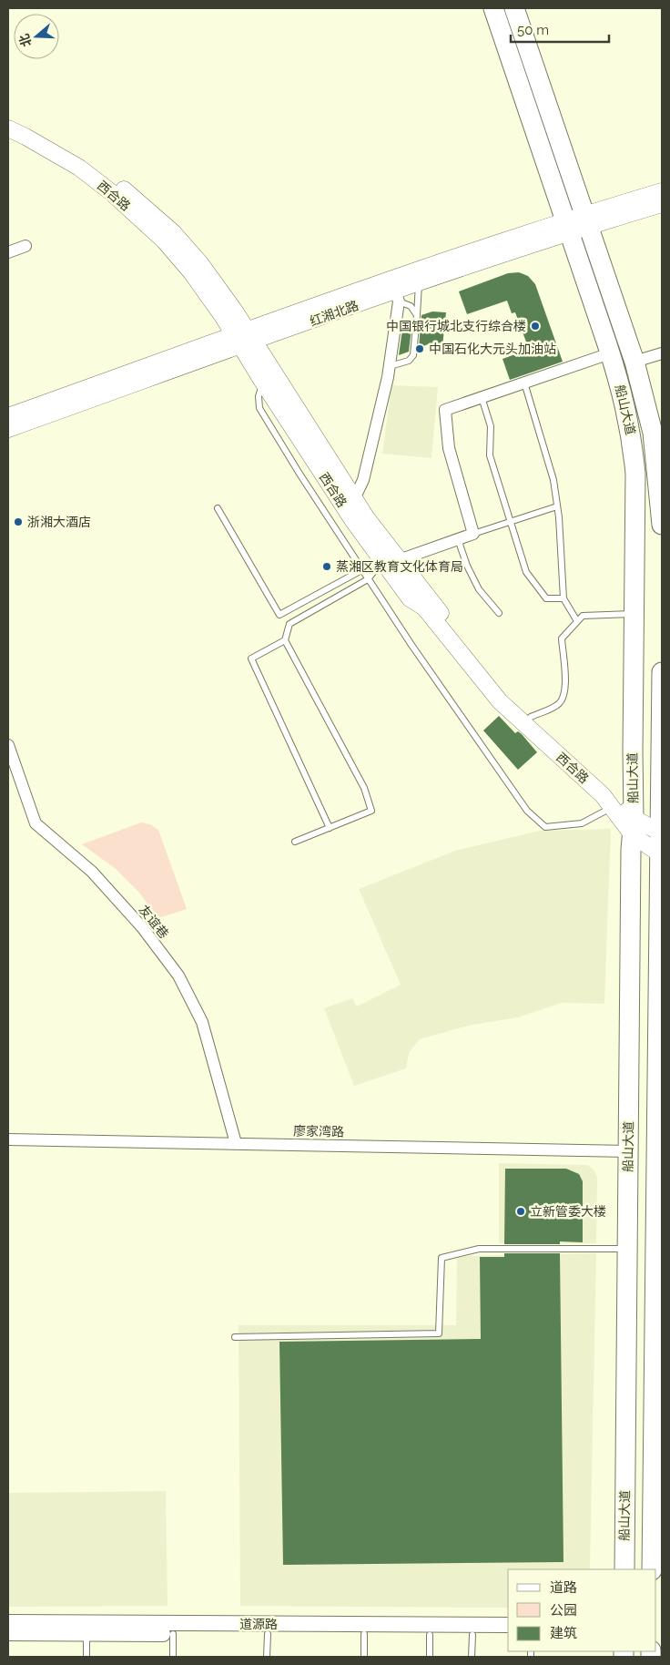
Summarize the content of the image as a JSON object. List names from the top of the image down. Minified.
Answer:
{"streets":{"highway":["船山大道"],"main road":["西合路","红湘北路"],"street":["友谊巷","廖家湾路","道源路"]},"crossings":[["西合路","红湘北路"],["西合路","船山大道"],["红湘北路","船山大道"],["船山大道","廖家湾路"],["友谊巷","廖家湾路"]],"places":["中国银行城北支行综合楼","中国石化大元头加油站","浙湘大酒店","蒸湘区教育文化体育局","立新管委大楼"],"legend":["道路","公园","建筑"],"scale_bar":"50 m","north":"left"}
